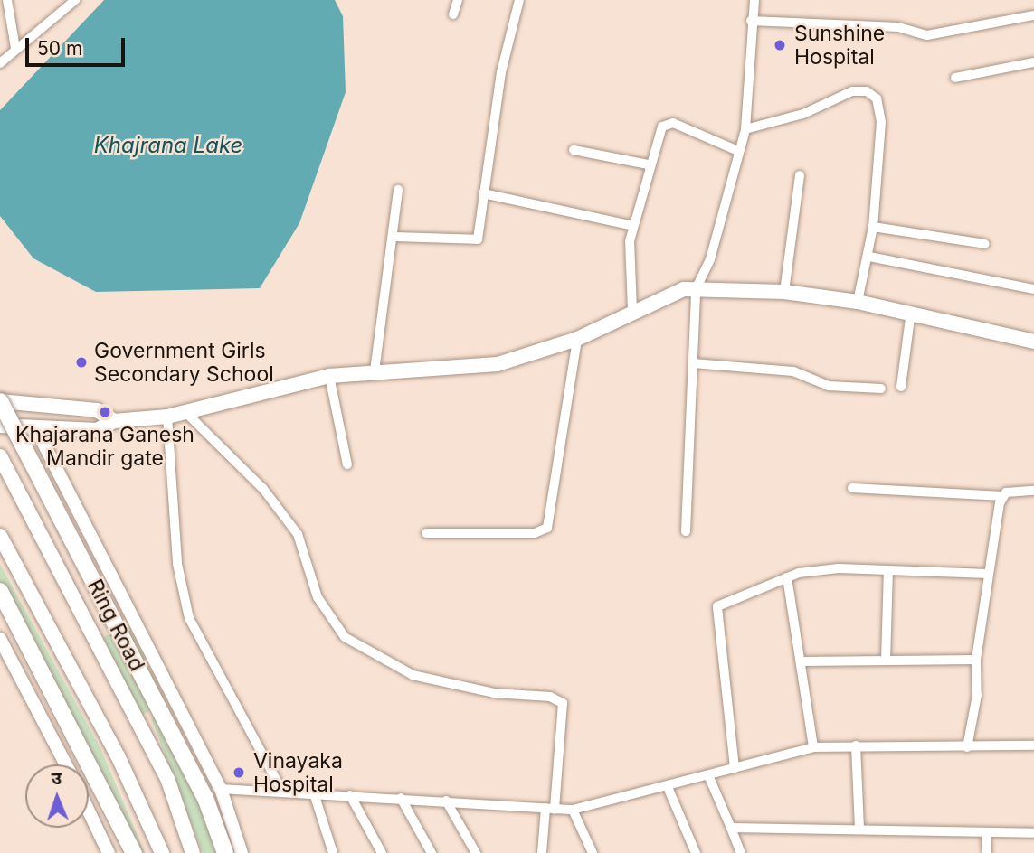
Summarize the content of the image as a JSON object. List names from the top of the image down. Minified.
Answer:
{"streets":{"main road":["Ring Road"]},"water":["Khajrana Lake"],"places":["Sunshine Hospital","Government Girls Secondary School","Khajarana Ganesh Mandir gate","Vinayaka Hospital"],"scale_bar":"50 m","north":"top"}
